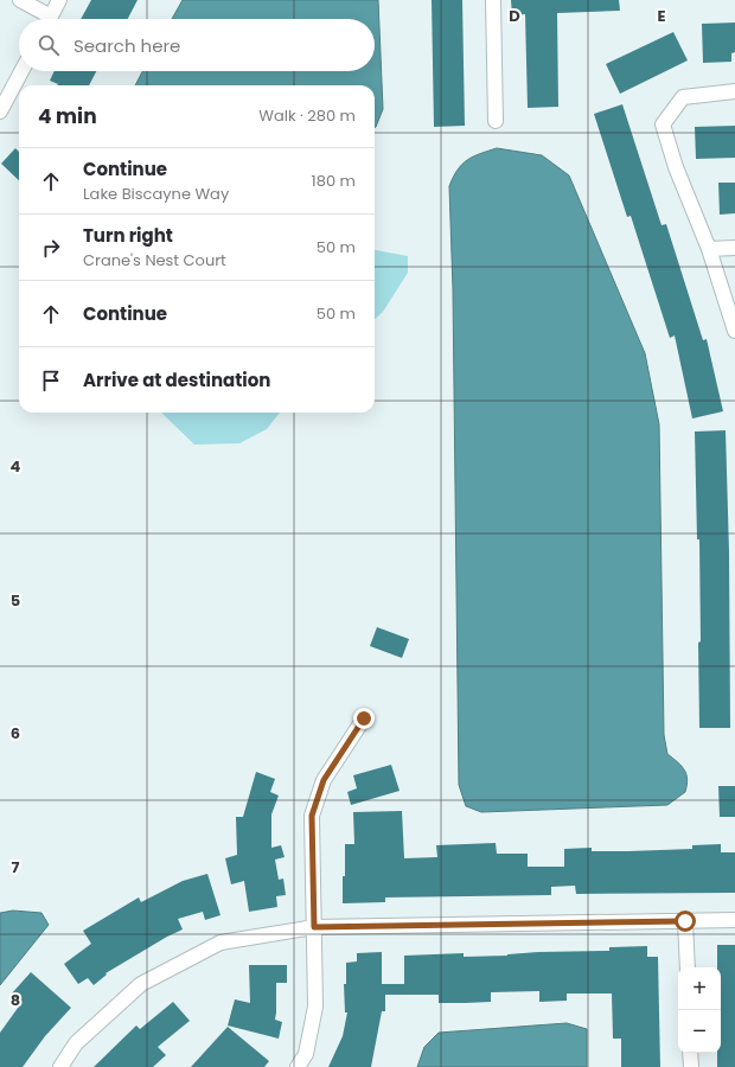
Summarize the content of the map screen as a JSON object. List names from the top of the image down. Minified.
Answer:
{"page":{"search":"Search here","heading":["4 min","Walk · 280 m"],"list":[["Continue","Lake Biscayne Way","180 m"],["Turn right","Crane's Nest Court","50 m"],["Continue","50 m"],"Arrive at destination"],"map_buttons":["+","−"]},"grid":{"columns":["D","E"],"rows":["4","5","6","7","8"]}}
